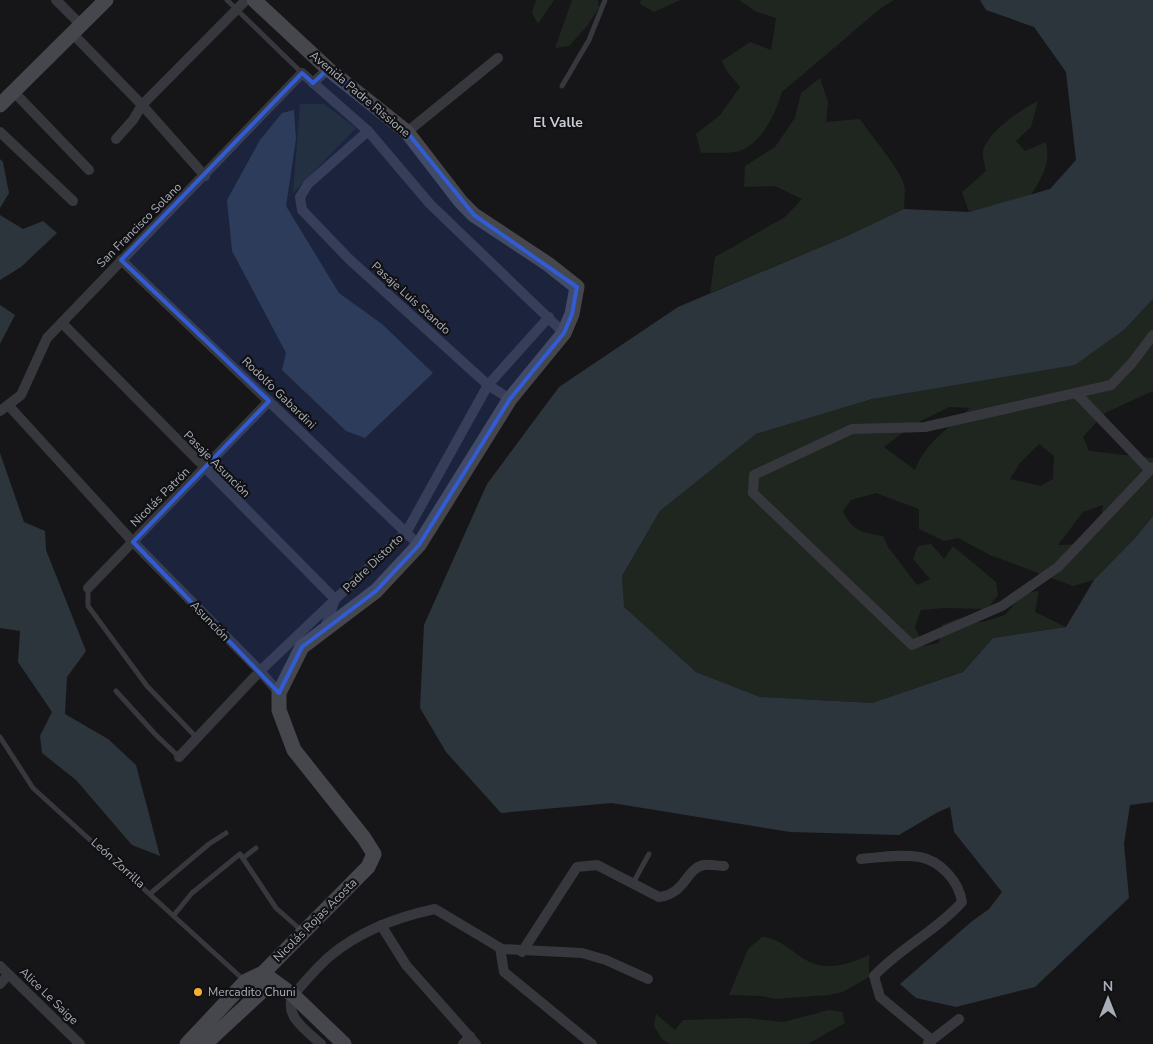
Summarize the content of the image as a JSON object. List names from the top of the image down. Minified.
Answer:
{"streets":{"street":["Avenida Padre Rissione","San Francisco Solano","Pasaje Luis Stando","Rodolfo Gabardini","Pasaje Asunción","Nicolás Patrón","Padre Distorto","Asunción","Nicolás Rojas Acosta","Alice Le Saige"],"lane":["León Zorrilla"]},"crossings":[["Avenida Padre Rissione","San Francisco Solano"],["Avenida Padre Rissione","Pasaje Luis Stando"],["Avenida Padre Rissione","Padre Distorto"],["San Francisco Solano","Rodolfo Gabardini"],["San Francisco Solano","Pasaje Asunción"],["San Francisco Solano","Asunción"],["Pasaje Luis Stando","Padre Distorto"],["Rodolfo Gabardini","Nicolás Patrón"],["Rodolfo Gabardini","Padre Distorto"],["Pasaje Asunción","Nicolás Patrón"],["Pasaje Asunción","Padre Distorto"],["Nicolás Patrón","Asunción"],["Padre Distorto","Asunción"],["Padre Distorto","Nicolás Rojas Acosta"],["Asunción","Nicolás Rojas Acosta"]],"districts":["El Valle"],"places":["Mercadito Chuni"],"north":"top"}
